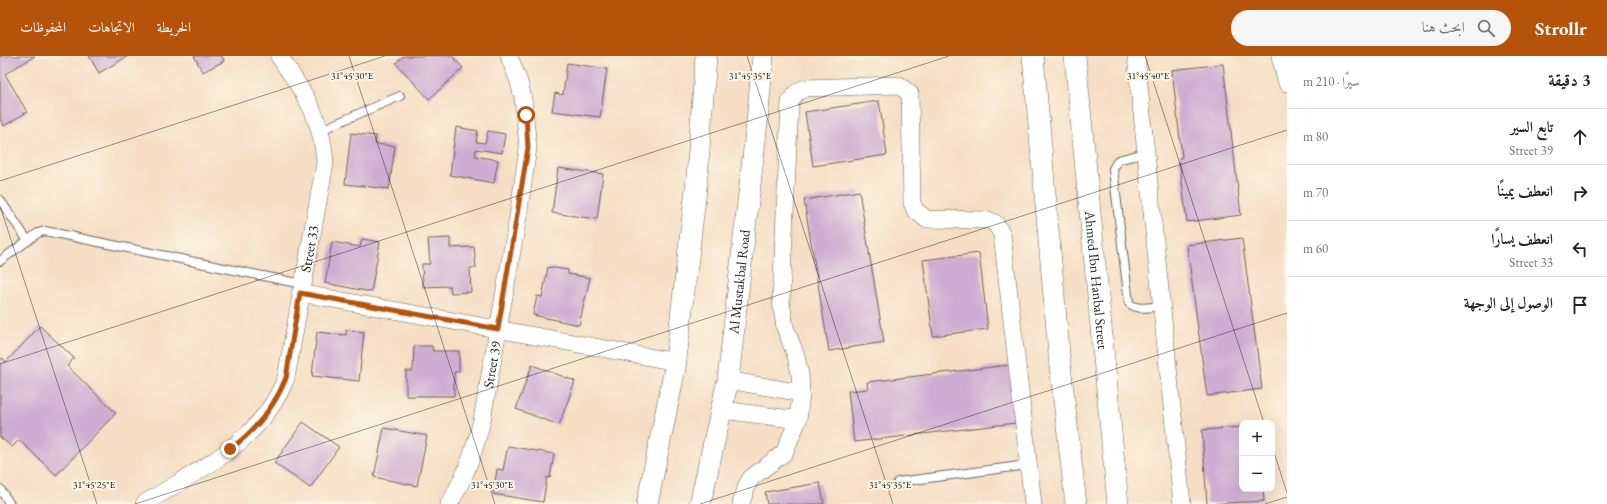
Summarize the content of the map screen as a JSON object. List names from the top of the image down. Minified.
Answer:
{"streets":{"street":["Street 33","Ahmed Ibn Hanbal Street","Al Mustakbal Road","Street 39"]},"page":{"header":"Strollr","search":"ابحث هنا","nav":["الخريطة","الاتجاهات","المحفوظات"],"heading":["3 دقيقة","سيرًا · 210 m"],"list":[["تابع السير","Street 39","80 m"],["انعطف يمينًا","70 m"],["انعطف يسارًا","Street 33","60 m"],"الوصول إلى الوجهة"],"map_buttons":["+","−"]},"coordinates":["31°45'30\"E","31°45'35\"E","31°45'40\"E","31°45'25\"E"]}
